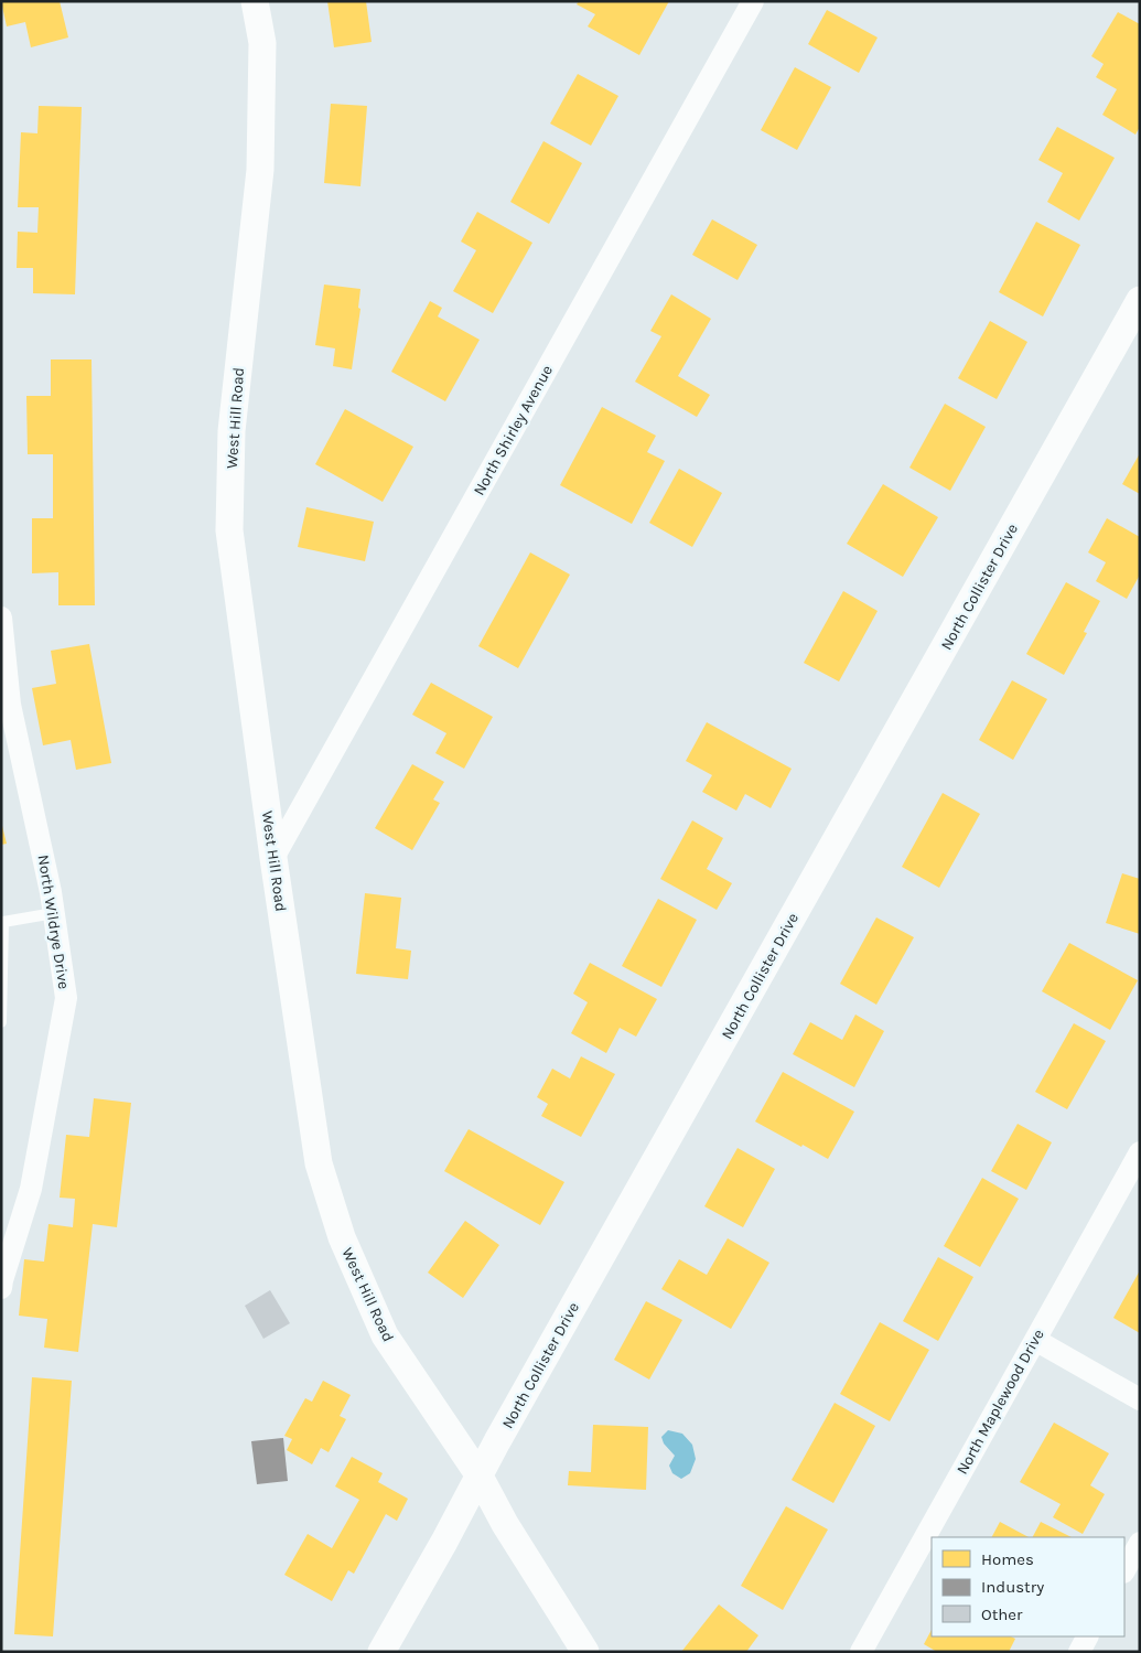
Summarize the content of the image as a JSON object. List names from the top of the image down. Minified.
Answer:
{"streets":{"street":["West Hill Road","North Shirley Avenue","North Collister Drive","North Wildrye Drive","North Maplewood Drive"]},"crossings":[["West Hill Road","North Shirley Avenue"],["West Hill Road","North Collister Drive"]],"legend":["Homes","Industry","Other"]}
